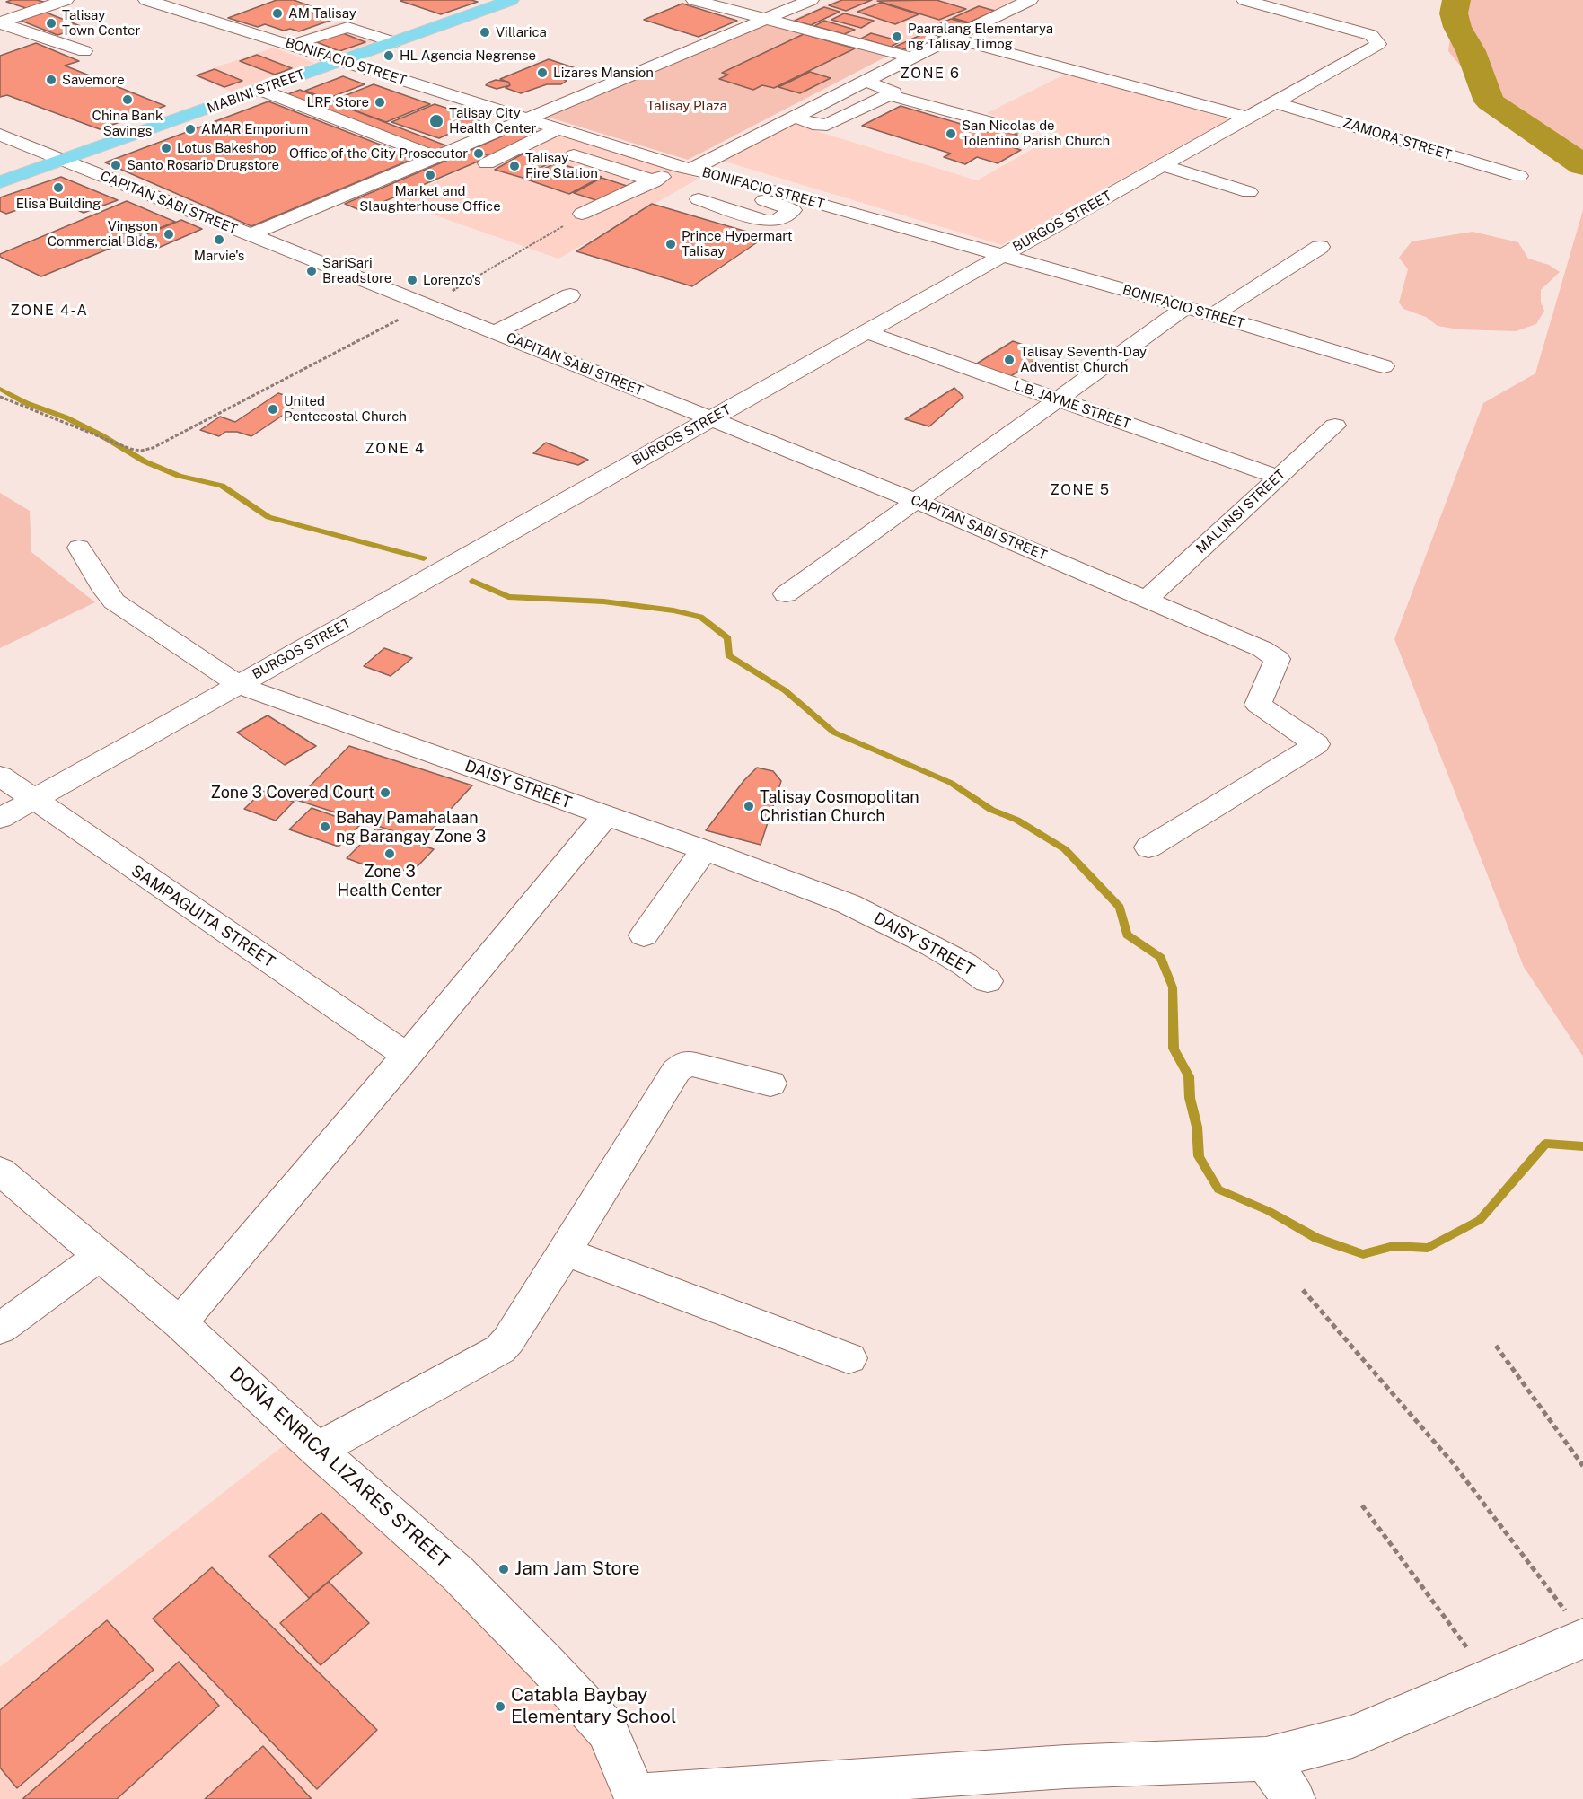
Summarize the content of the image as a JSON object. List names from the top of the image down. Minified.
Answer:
{"streets":{"main road":["MABINI STREET"],"street":["BONIFACIO STREET","ZAMORA STREET","CAPITAN SABI STREET","BURGOS STREET","L.B. JAYME STREET","MALUNSI STREET","DAISY STREET","SAMPAGUITA STREET","DOÑA ENRICA LIZARES STREET"]},"crossings":[["BONIFACIO STREET","MABINI STREET"],["BONIFACIO STREET","BURGOS STREET"],["MABINI STREET","CAPITAN SABI STREET"],["ZAMORA STREET","BURGOS STREET"],["CAPITAN SABI STREET","BURGOS STREET"],["CAPITAN SABI STREET","MALUNSI STREET"],["BURGOS STREET","L.B. JAYME STREET"],["BURGOS STREET","DAISY STREET"],["BURGOS STREET","SAMPAGUITA STREET"],["L.B. JAYME STREET","MALUNSI STREET"]],"districts":["ZONE 6","ZONE 4-A","ZONE 4","ZONE 5"],"parks":["Talisay Plaza"],"places":["AM Talisay","Talisay Town Center","Villarica","Paaralang Elementarya ng Talisay Timog","HL Agencia Negrense","Lizares Mansion","Savemore","China Bank Savings","LRF Store","Talisay City Health Center","AMAR Emporium","San Nicolas de Tolentino Parish Church","Lotus Bakeshop","Office of the City Prosecutor","Santo Rosario Drugstore","Talisay Fire Station","Market and Slaughterhouse Office","Elisa Building","Vingson Commercial Bldg,","Marvie's","Prince Hypermart Talisay","SariSari Breadstore","Lorenzo's","Talisay Seventh-Day Adventist Church","United Pentecostal Church","Zone 3 Covered Court","Talisay Cosmopolitan Christian Church","Bahay Pamahalaan ng Barangay Zone 3","Zone 3 Health Center","Jam Jam Store","Catabla Baybay Elementary School"]}
